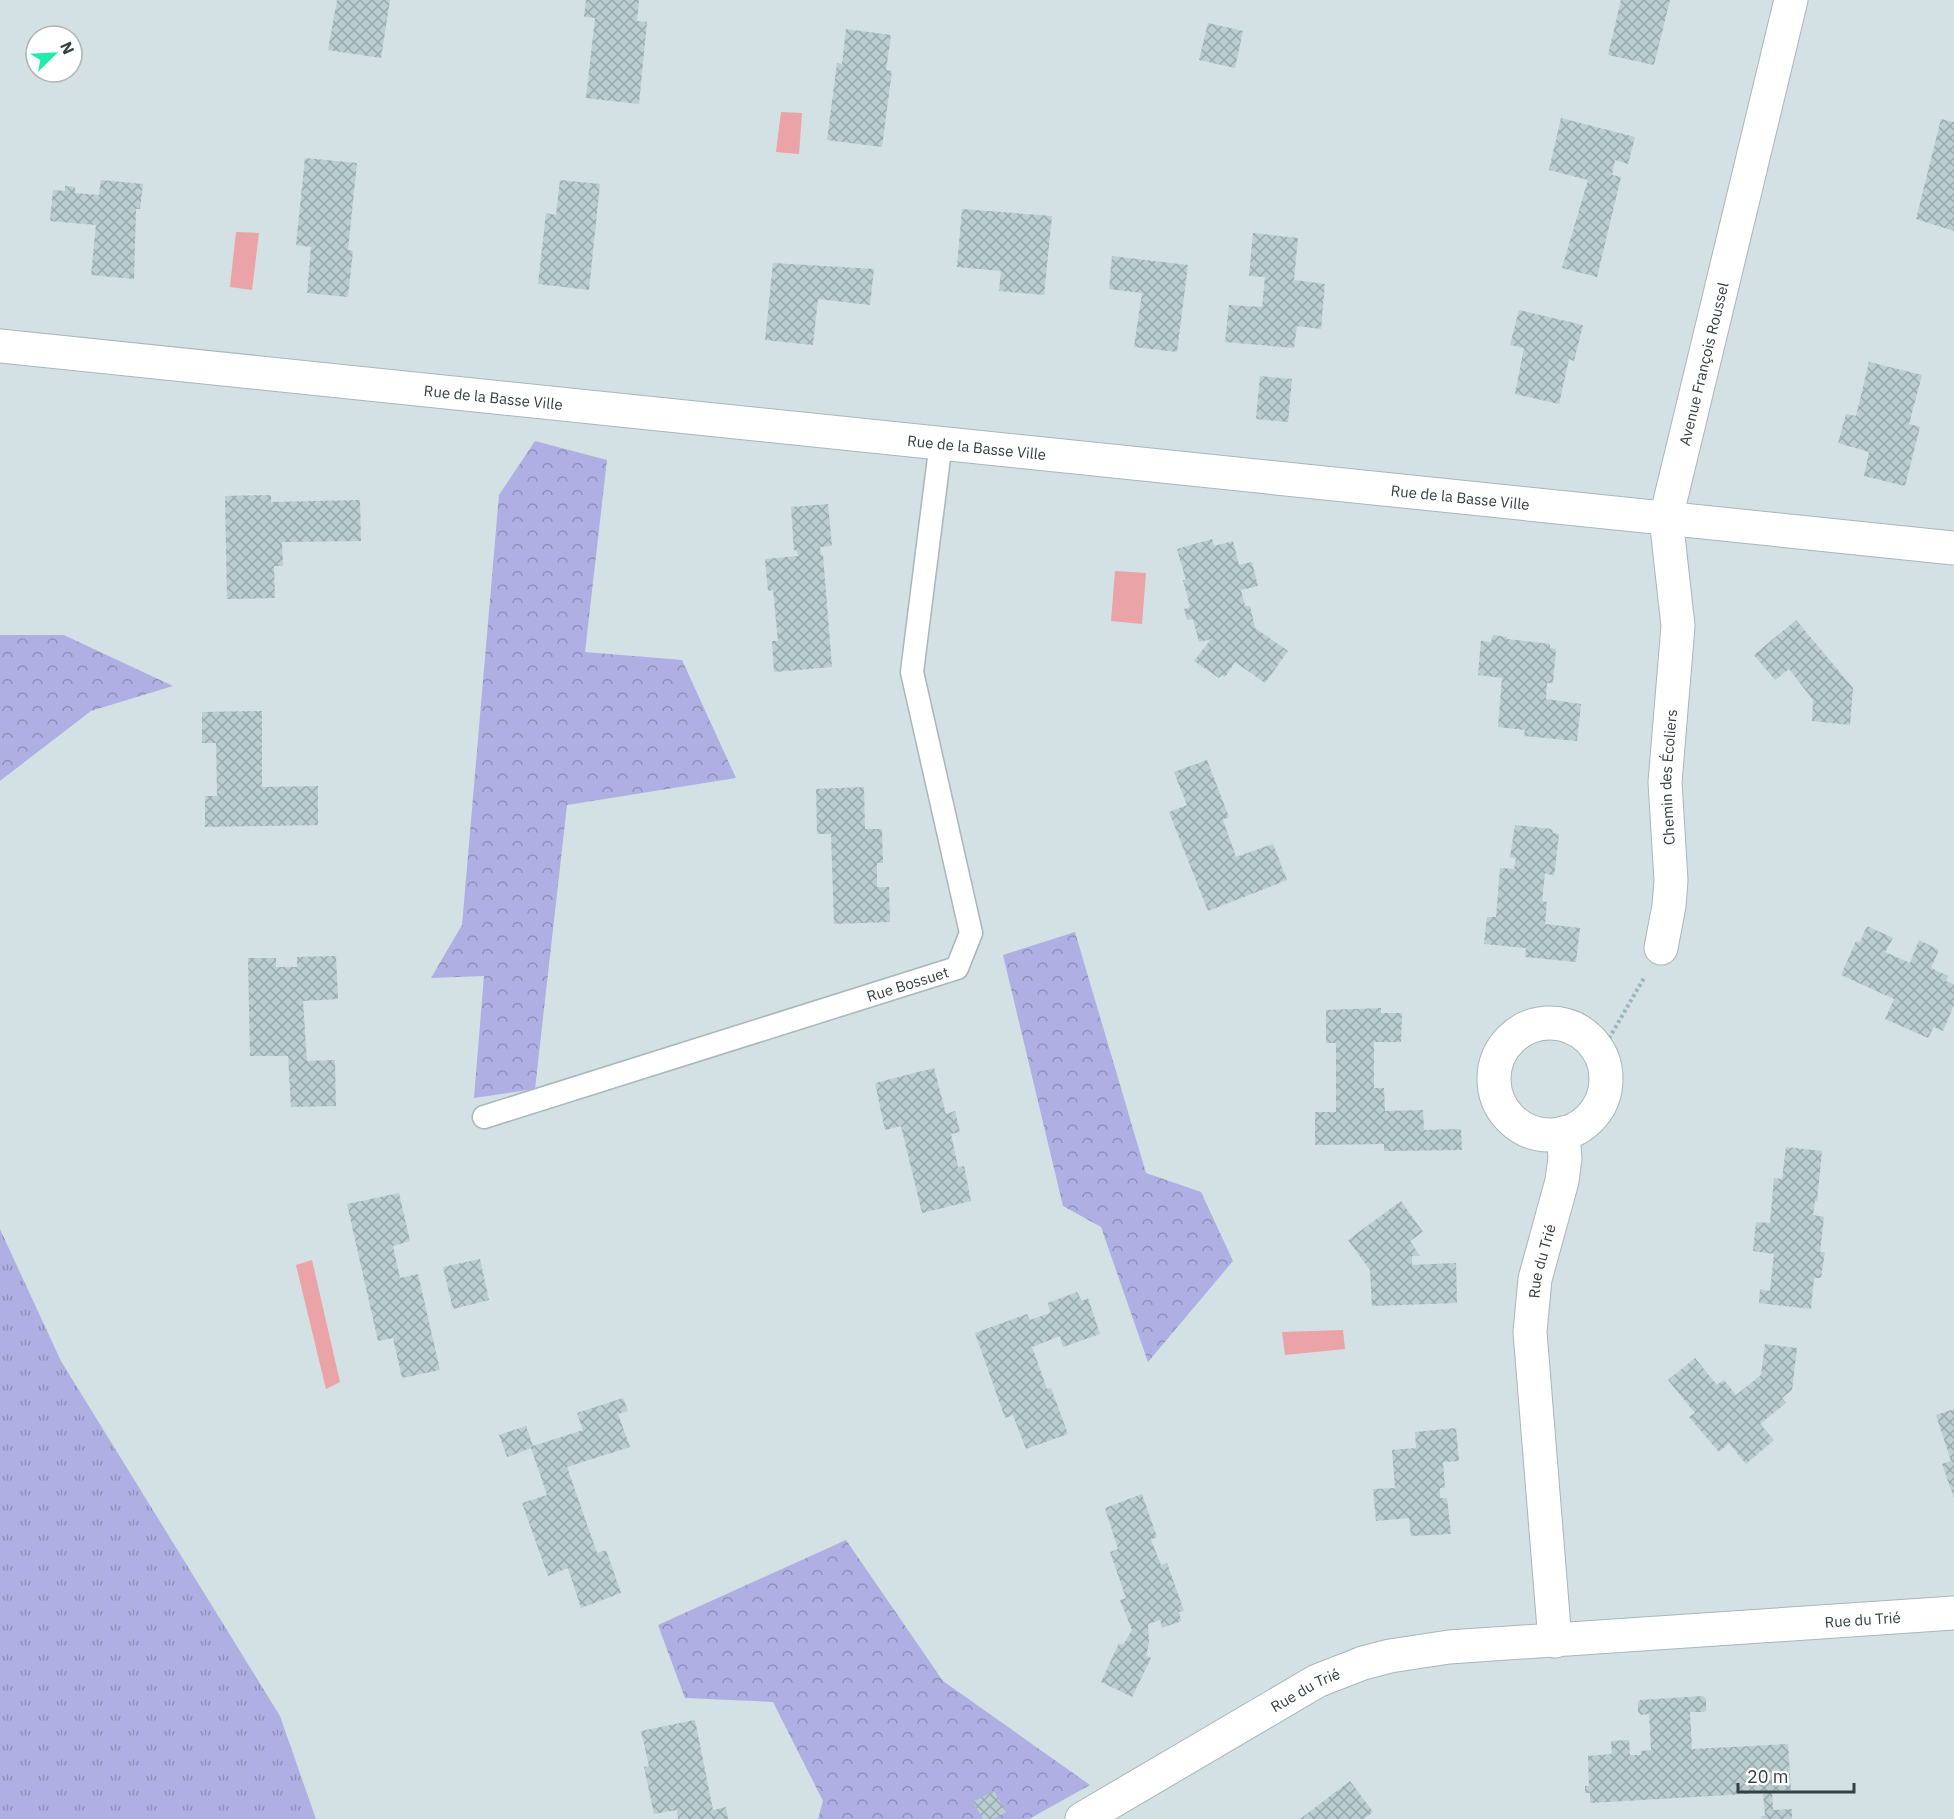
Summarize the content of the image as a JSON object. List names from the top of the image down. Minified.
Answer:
{"streets":{"street":["Avenue François Roussel","Rue de la Basse Ville","Chemin des Écoliers","Rue du Trié"],"lane":["Rue Bossuet"]},"crossings":[["Avenue François Roussel","Rue de la Basse Ville"],["Avenue François Roussel","Chemin des Écoliers"],["Rue de la Basse Ville","Chemin des Écoliers"],["Rue de la Basse Ville","Rue Bossuet"]],"scale_bar":"20 m","north":"top right"}
